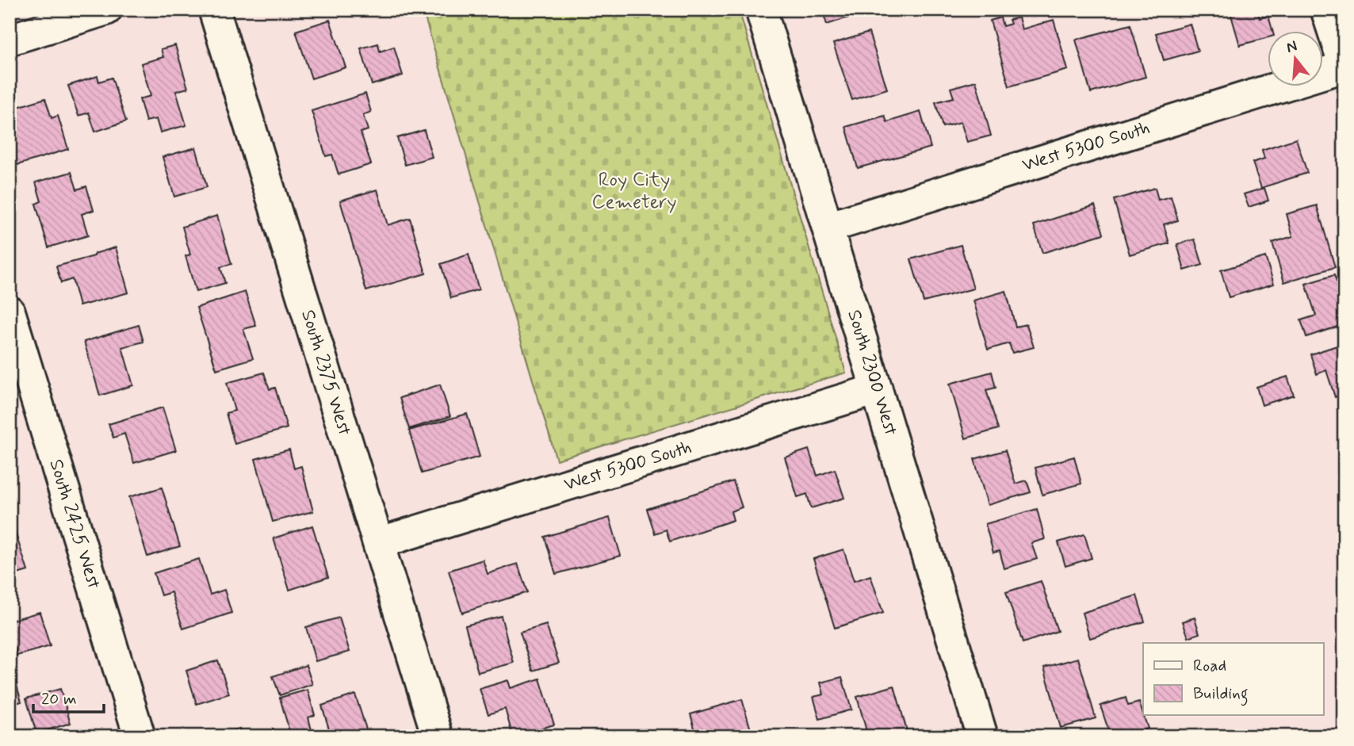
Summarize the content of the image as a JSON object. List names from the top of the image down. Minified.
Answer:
{"streets":{"street":["West 5300 South","South 2375 West","South 2300 West","South 2425 West"]},"crossings":[["West 5300 South","South 2375 West"],["West 5300 South","South 2300 West"]],"parks":["Roy City Cemetery"],"legend":["Road","Building"],"scale_bar":"20 m","north":"top"}
